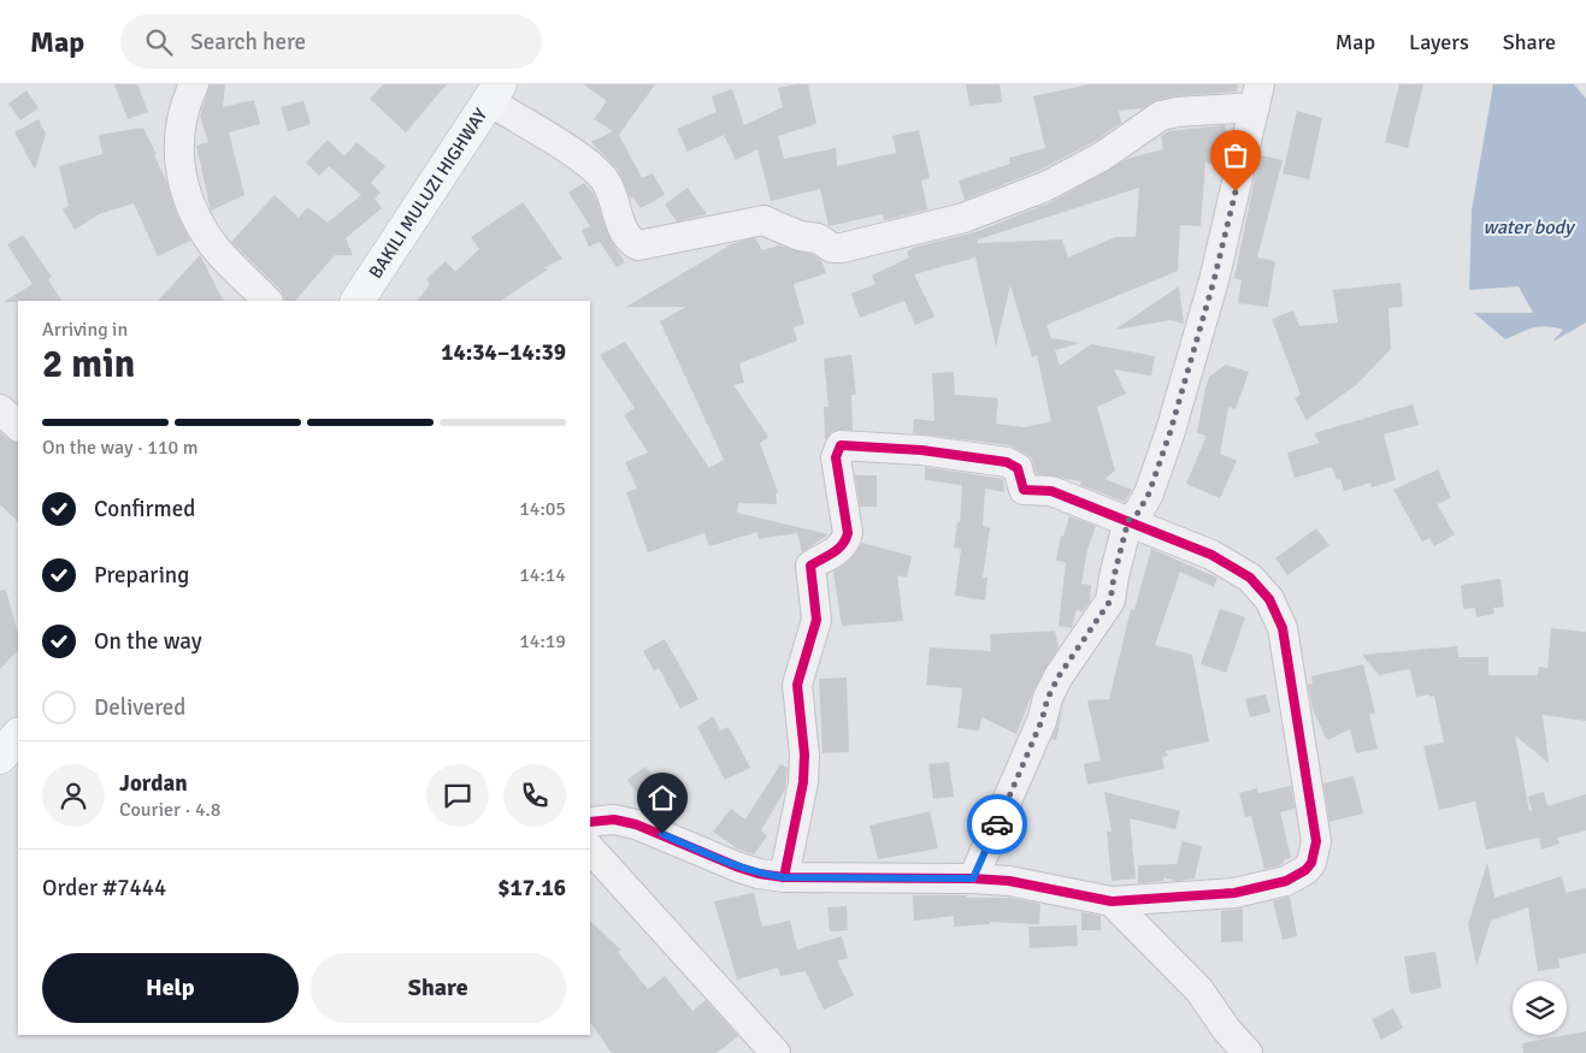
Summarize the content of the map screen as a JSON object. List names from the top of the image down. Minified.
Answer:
{"streets":{"highway":["BAKILI MULUZI HIGHWAY"]},"water":["water body"],"page":{"header":"Map","search":"Search here","nav":["Map","Layers","Share"],"heading":["2 min","Arriving in","14:34–14:39"],"panel":["Jordan","Courier · 4.8","Order #7444","$17.16"],"bar":"On the way · 110 m","list":[["Confirmed","14:05"],["Preparing","14:14"],["On the way","14:19"],"Delivered"],"buttons":["Help","Share"]}}
